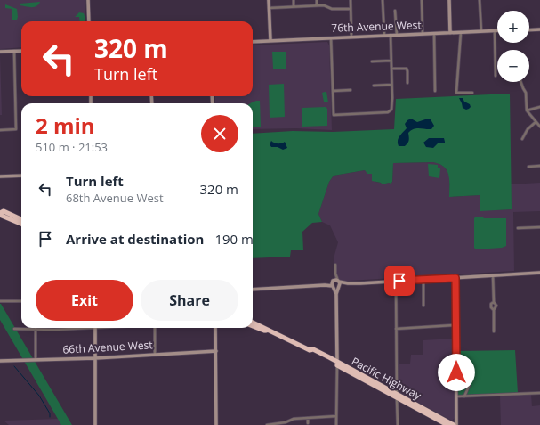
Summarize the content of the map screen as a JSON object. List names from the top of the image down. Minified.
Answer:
{"streets":{"highway":["Pacific Highway"],"street":["76th Avenue West","66th Avenue West"]},"page":{"map_buttons":["+","−"],"turn":["320 m","Turn left"],"heading":["2 min","510 m · 21:53"],"list":[{"name":"Turn left","note":"68th Avenue West","value":"320 m"},{"name":"Arrive at destination","value":"190 m"}],"buttons":["Exit","Share"]}}
